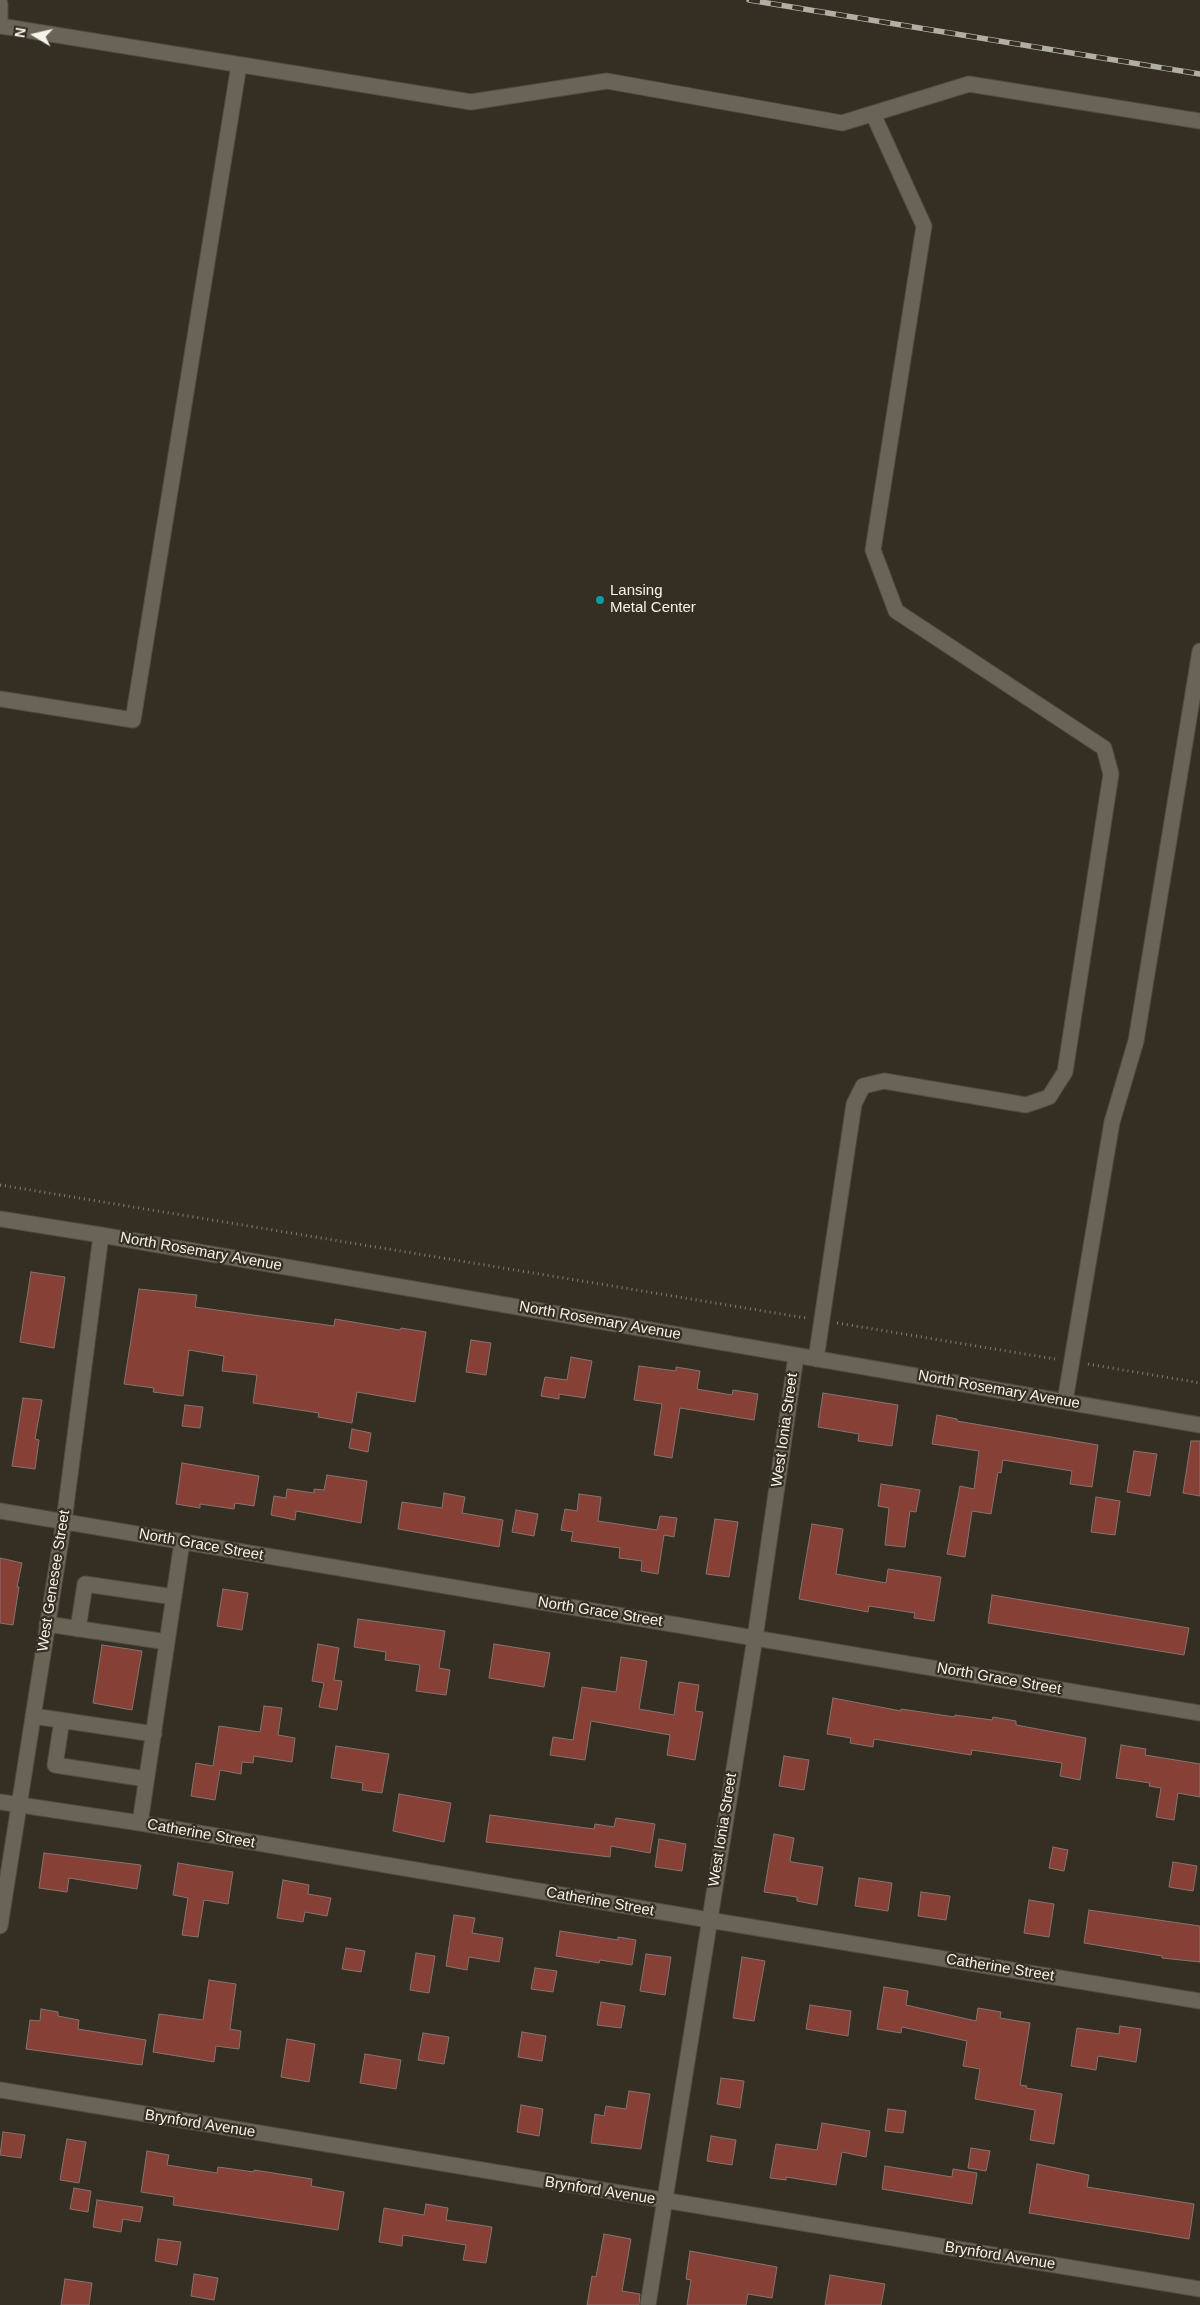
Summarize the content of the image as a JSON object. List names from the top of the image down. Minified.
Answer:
{"streets":{"street":["North Rosemary Avenue","West Ionia Street","North Grace Street","West Genesee Street","Catherine Street","Brynford Avenue"]},"crossings":[["North Rosemary Avenue","West Ionia Street"],["North Rosemary Avenue","West Genesee Street"],["West Ionia Street","North Grace Street"],["West Ionia Street","Catherine Street"],["West Ionia Street","Brynford Avenue"],["North Grace Street","West Genesee Street"],["West Genesee Street","Catherine Street"]],"places":["Lansing Metal Center"],"north":"left"}
